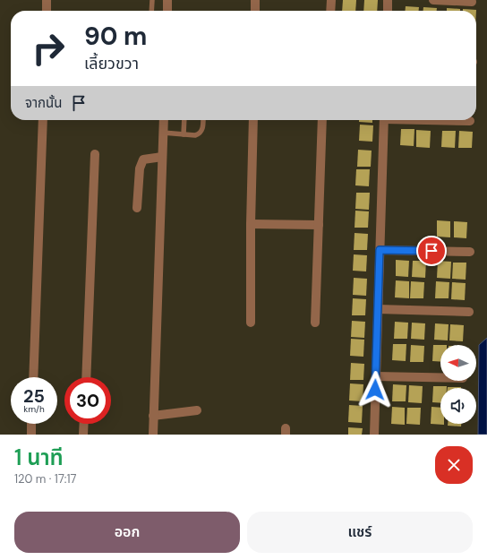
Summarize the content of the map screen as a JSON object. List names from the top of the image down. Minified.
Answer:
{"north":"left","page":{"turn":["90 m","เลี้ยวขวา"],"then":"จากนั้น","speed":"25 km/h","limit":"30","heading":["1 นาที","120 m · 17:17"],"buttons":["ออก","แชร์"]}}
